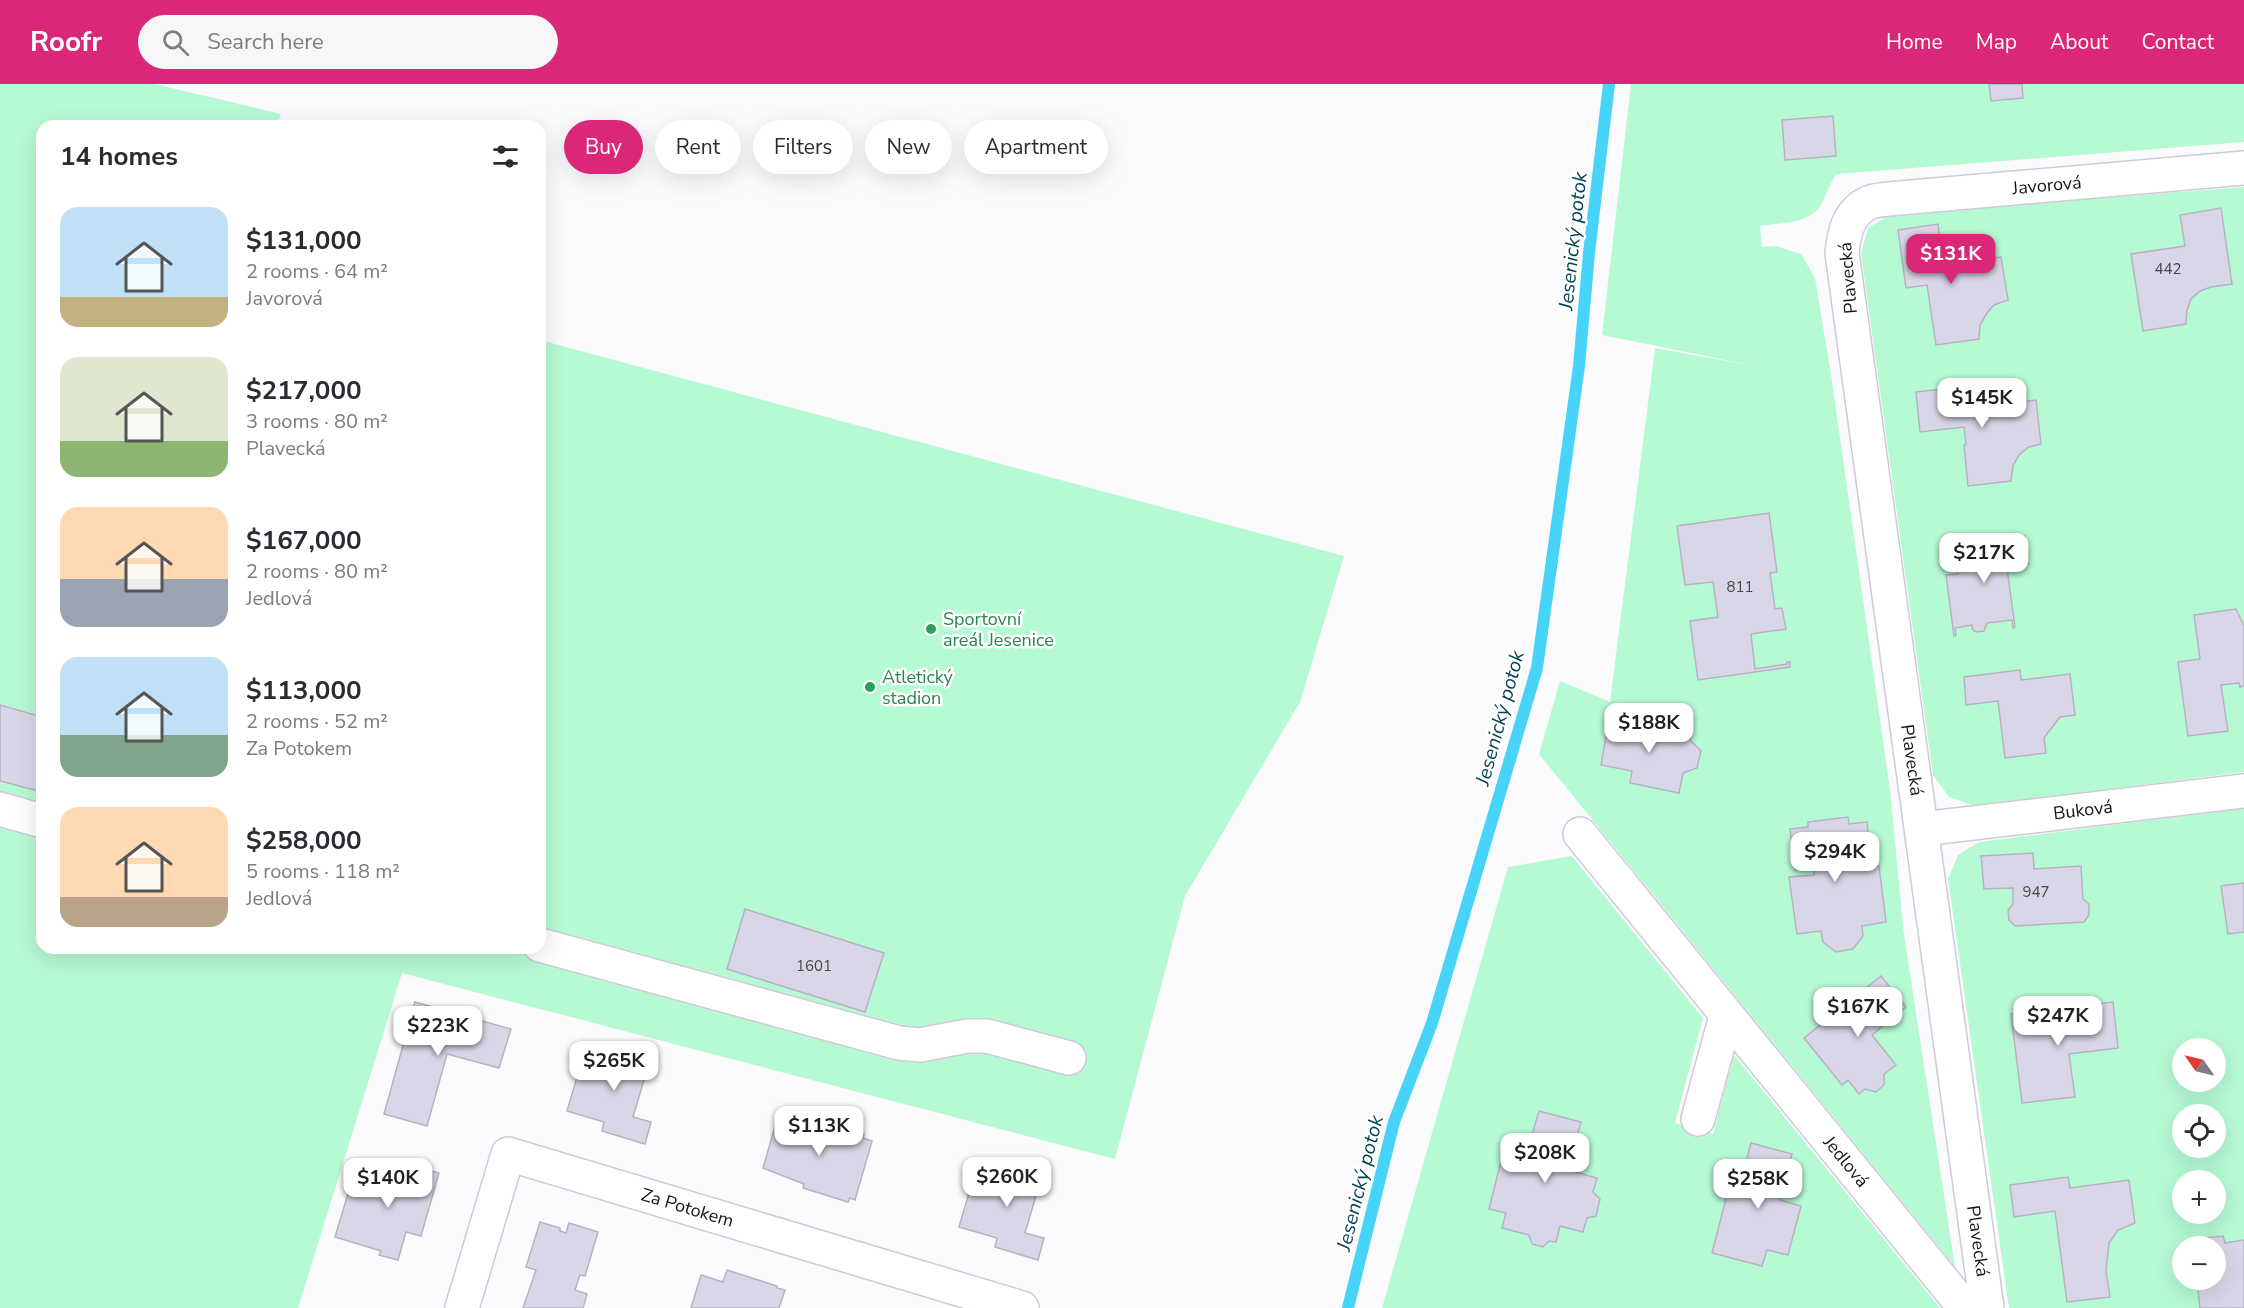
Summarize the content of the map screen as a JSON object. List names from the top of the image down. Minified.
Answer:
{"streets":{"street":["Javorová","Plavecká","Buková","Jedlová","Za Potokem"]},"crossings":[["Javorová","Plavecká"],["Plavecká","Buková"]],"water":["Jesenický potok"],"places":["Sportovní areál Jesenice","Atletický stadion"],"house_numbers":["442","811","947","1601"],"north":"top left","page":{"header":"Roofr","search":"Search here","nav":["Home","Map","About","Contact"],"chip":["Buy","Rent","Filters","New","Apartment"],"heading":"14 homes","list":[{"name":"$131,000","note":"2 rooms · 64 m² · Javorová"},{"name":"$217,000","note":"3 rooms · 80 m² · Plavecká"},{"name":"$167,000","note":"2 rooms · 80 m² · Jedlová"},{"name":"$113,000","note":"2 rooms · 52 m² · Za Potokem"},{"name":"$258,000","note":"5 rooms · 118 m² · Jedlová"}],"price":["$131K","$145K","$217K","$188K","$294K","$167K","$247K","$223K","$265K","$113K","$208K","$260K","$140K","$258K"],"map_buttons":["+","−"]}}
